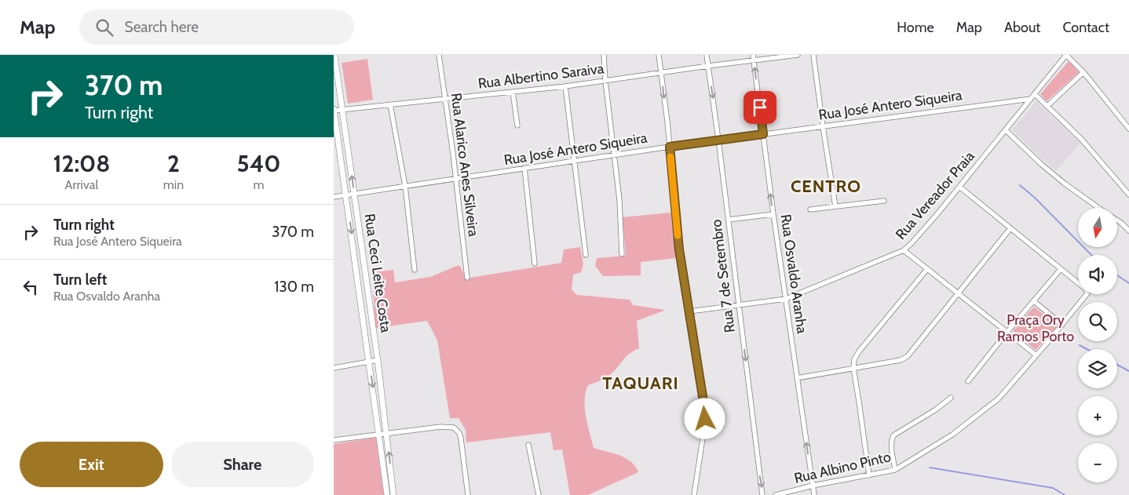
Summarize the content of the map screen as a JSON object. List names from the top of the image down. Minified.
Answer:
{"streets":{"street":["Rua Albertino Saraiva","Rua José Antero Siqueira","Rua Alarico Anes Silveira","Rua Vereador Praia","Rua Ceci Leite Costa","Rua Osvaldo Aranha","Rua 7 de Setembro","Rua Albino Pinto"]},"crossings":[["Rua Albertino Saraiva","Rua Alarico Anes Silveira"],["Rua Albertino Saraiva","Rua Ceci Leite Costa"],["Rua Albertino Saraiva","Rua Osvaldo Aranha"],["Rua Albertino Saraiva","Rua 7 de Setembro"],["Rua José Antero Siqueira","Rua Alarico Anes Silveira"],["Rua José Antero Siqueira","Rua Vereador Praia"],["Rua José Antero Siqueira","Rua Ceci Leite Costa"],["Rua José Antero Siqueira","Rua Osvaldo Aranha"],["Rua José Antero Siqueira","Rua 7 de Setembro"],["Rua Vereador Praia","Rua Osvaldo Aranha"],["Rua Vereador Praia","Rua 7 de Setembro"],["Rua Osvaldo Aranha","Rua Albino Pinto"]],"one_way":["Rua Osvaldo Aranha","Rua 7 de Setembro"],"districts":["CENTRO","TAQUARI"],"parks":["Praça Ory Ramos Porto"],"north":"bottom","page":{"header":"Map","search":"Search here","nav":["Home","Map","About","Contact"],"turn":["370 m","Turn right"],"eta":["12:08","Arrival","2","min","540","m"],"list":[{"name":"Turn right","note":"Rua José Antero Siqueira","value":"370 m"},{"name":"Turn left","note":"Rua Osvaldo Aranha","value":"130 m"}],"map_buttons":["+","−"],"buttons":["Exit","Share"]}}
